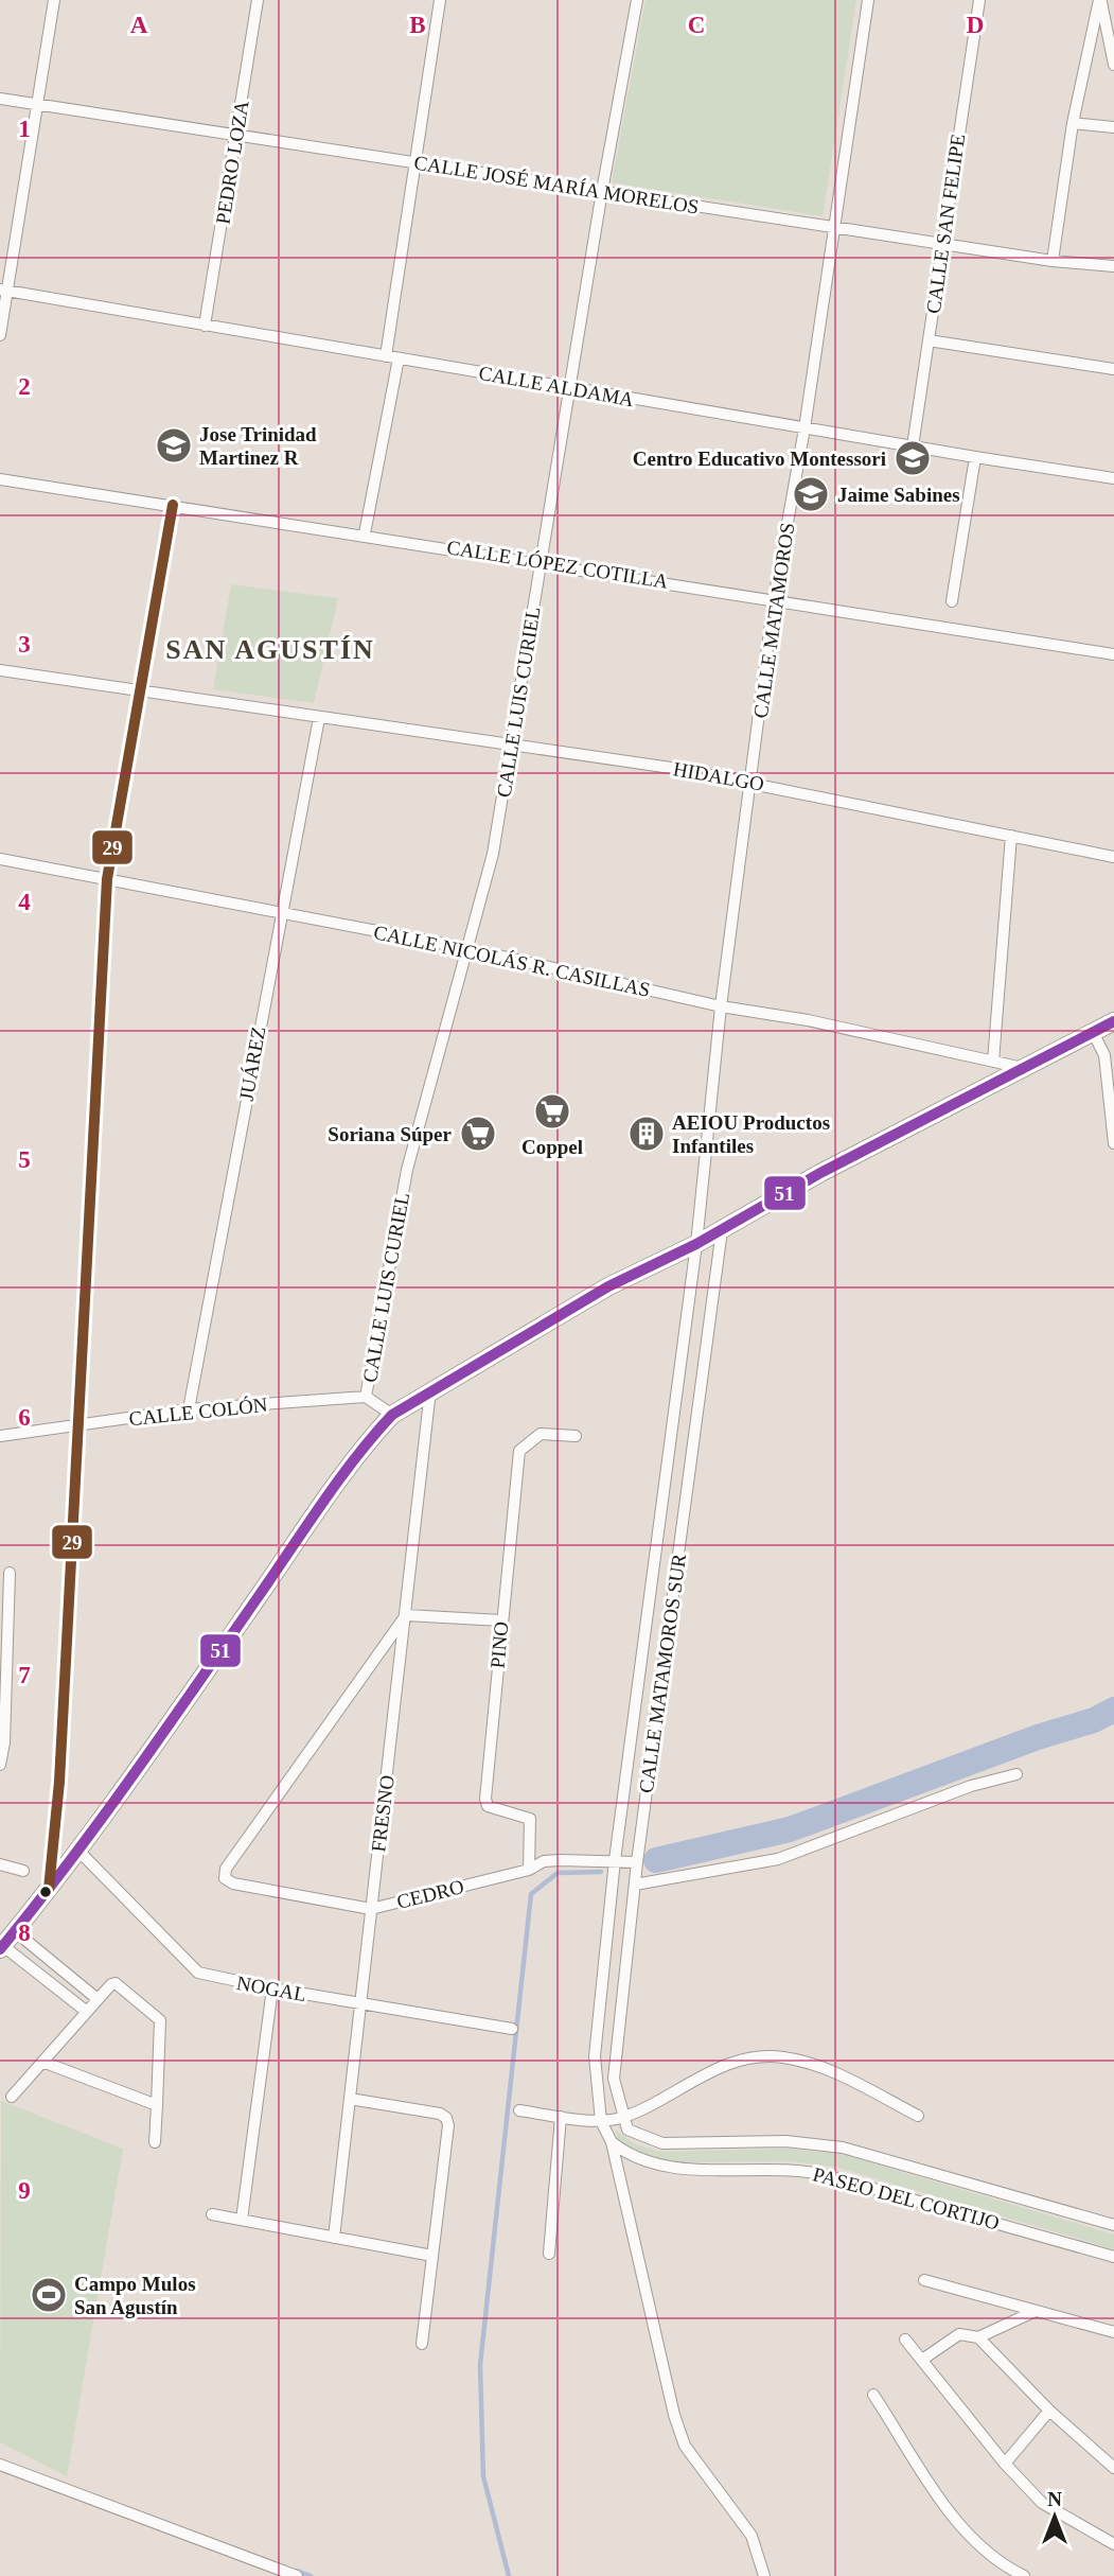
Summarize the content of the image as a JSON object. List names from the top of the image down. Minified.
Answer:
{"streets":{"street":["PEDRO LOZA","CALLE JOSÉ MARÍA MORELOS","CALLE SAN FELIPE","CALLE ALDAMA","CALLE LÓPEZ COTILLA","CALLE MATAMOROS","CALLE LUIS CURIEL","HIDALGO","CALLE NICOLÁS R. CASILLAS","JUÁREZ","CALLE COLÓN","PINO","CALLE MATAMOROS SUR","FRESNO","CEDRO","NOGAL","PASEO DEL CORTIJO"]},"crossings":[["PEDRO LOZA","CALLE JOSÉ MARÍA MORELOS"],["PEDRO LOZA","CALLE ALDAMA"],["CALLE JOSÉ MARÍA MORELOS","CALLE SAN FELIPE"],["CALLE JOSÉ MARÍA MORELOS","CALLE MATAMOROS"],["CALLE JOSÉ MARÍA MORELOS","CALLE LUIS CURIEL"],["CALLE SAN FELIPE","CALLE ALDAMA"],["CALLE ALDAMA","CALLE MATAMOROS"],["CALLE ALDAMA","CALLE LUIS CURIEL"],["CALLE LÓPEZ COTILLA","CALLE MATAMOROS"],["CALLE LÓPEZ COTILLA","CALLE LUIS CURIEL"],["CALLE MATAMOROS","HIDALGO"],["CALLE MATAMOROS","CALLE NICOLÁS R. CASILLAS"],["CALLE MATAMOROS","CALLE MATAMOROS SUR"],["CALLE LUIS CURIEL","HIDALGO"],["CALLE LUIS CURIEL","CALLE NICOLÁS R. CASILLAS"],["CALLE LUIS CURIEL","CALLE COLÓN"],["HIDALGO","JUÁREZ"],["CALLE NICOLÁS R. CASILLAS","JUÁREZ"],["JUÁREZ","CALLE COLÓN"],["PINO","CEDRO"],["CALLE MATAMOROS SUR","CEDRO"],["CALLE MATAMOROS SUR","PASEO DEL CORTIJO"],["FRESNO","CEDRO"],["FRESNO","NOGAL"]],"districts":["SAN AGUSTÍN"],"places":{"school or university":["Jose Trinidad Martinez R","Centro Educativo Montessori","Jaime Sabines"],"supermarket":["Coppel","Soriana Súper"],"building":["AEIOU Productos Infantiles"],"sports":["Campo Mulos San Agustín"]},"lines":["transit line 29","transit line 51"],"north":"top","grid":{"columns":["A","B","C","D"],"rows":["1","2","3","4","5","6","7","8","9"]}}
